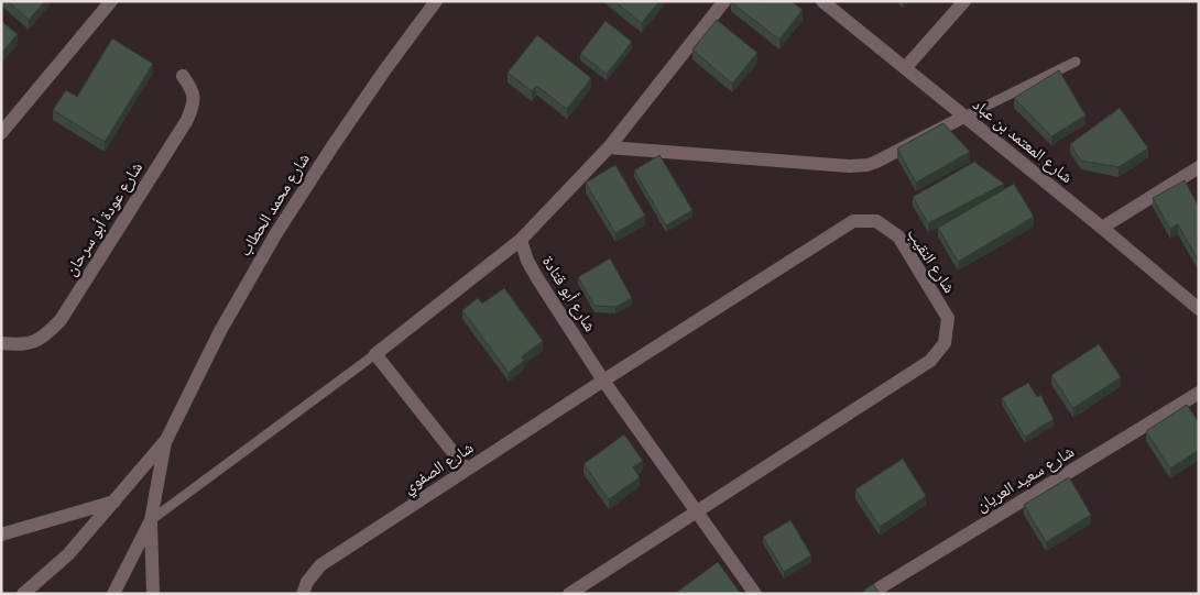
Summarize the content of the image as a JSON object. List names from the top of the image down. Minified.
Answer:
{"streets":{"street":["شارع المعتمد بن عباد","شارع محمد الحطاب","شارع عودة أبو سرحان","شارع النقيب","شارع أبو قتادة","شارع الصفوي","شارع سعيد العريان"]},"crossings":[["شارع النقيب","شارع أبو قتادة"],["شارع النقيب","شارع الصفوي"],["شارع أبو قتادة","شارع الصفوي"]]}
